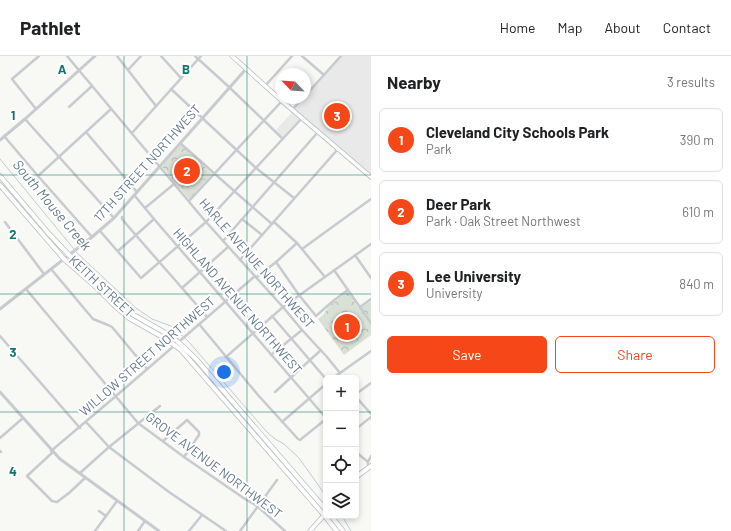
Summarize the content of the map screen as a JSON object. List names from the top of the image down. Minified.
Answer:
{"streets":{"main road":["KEITH STREET"],"street":["17TH STREET NORTHWEST","HARLE AVENUE NORTHWEST","HIGHLAND AVENUE NORTHWEST","WILLOW STREET NORTHWEST","GROVE AVENUE NORTHWEST"]},"crossings":[["17TH STREET NORTHWEST","HARLE AVENUE NORTHWEST"],["17TH STREET NORTHWEST","KEITH STREET"],["17TH STREET NORTHWEST","HIGHLAND AVENUE NORTHWEST"],["17TH STREET NORTHWEST","GROVE AVENUE NORTHWEST"],["HARLE AVENUE NORTHWEST","WILLOW STREET NORTHWEST"],["KEITH STREET","WILLOW STREET NORTHWEST"],["HIGHLAND AVENUE NORTHWEST","WILLOW STREET NORTHWEST"],["WILLOW STREET NORTHWEST","GROVE AVENUE NORTHWEST"]],"water":["South Mouse Creek"],"north":"top left","page":{"header":"Pathlet","nav":["Home","Map","About","Contact"],"heading":["Nearby","3 results"],"pins":["3","2","1"],"list":[{"mark":"1","name":"Cleveland City Schools Park","note":"Park","value":"390 m"},{"mark":"2","name":"Deer Park","note":"Park · Oak Street Northwest","value":"610 m"},{"mark":"3","name":"Lee University","note":"University","value":"840 m"}],"buttons":["Save","Share"],"map_buttons":["+","−"]},"grid":{"columns":["A","B"],"rows":["1","2","3","4"]}}
